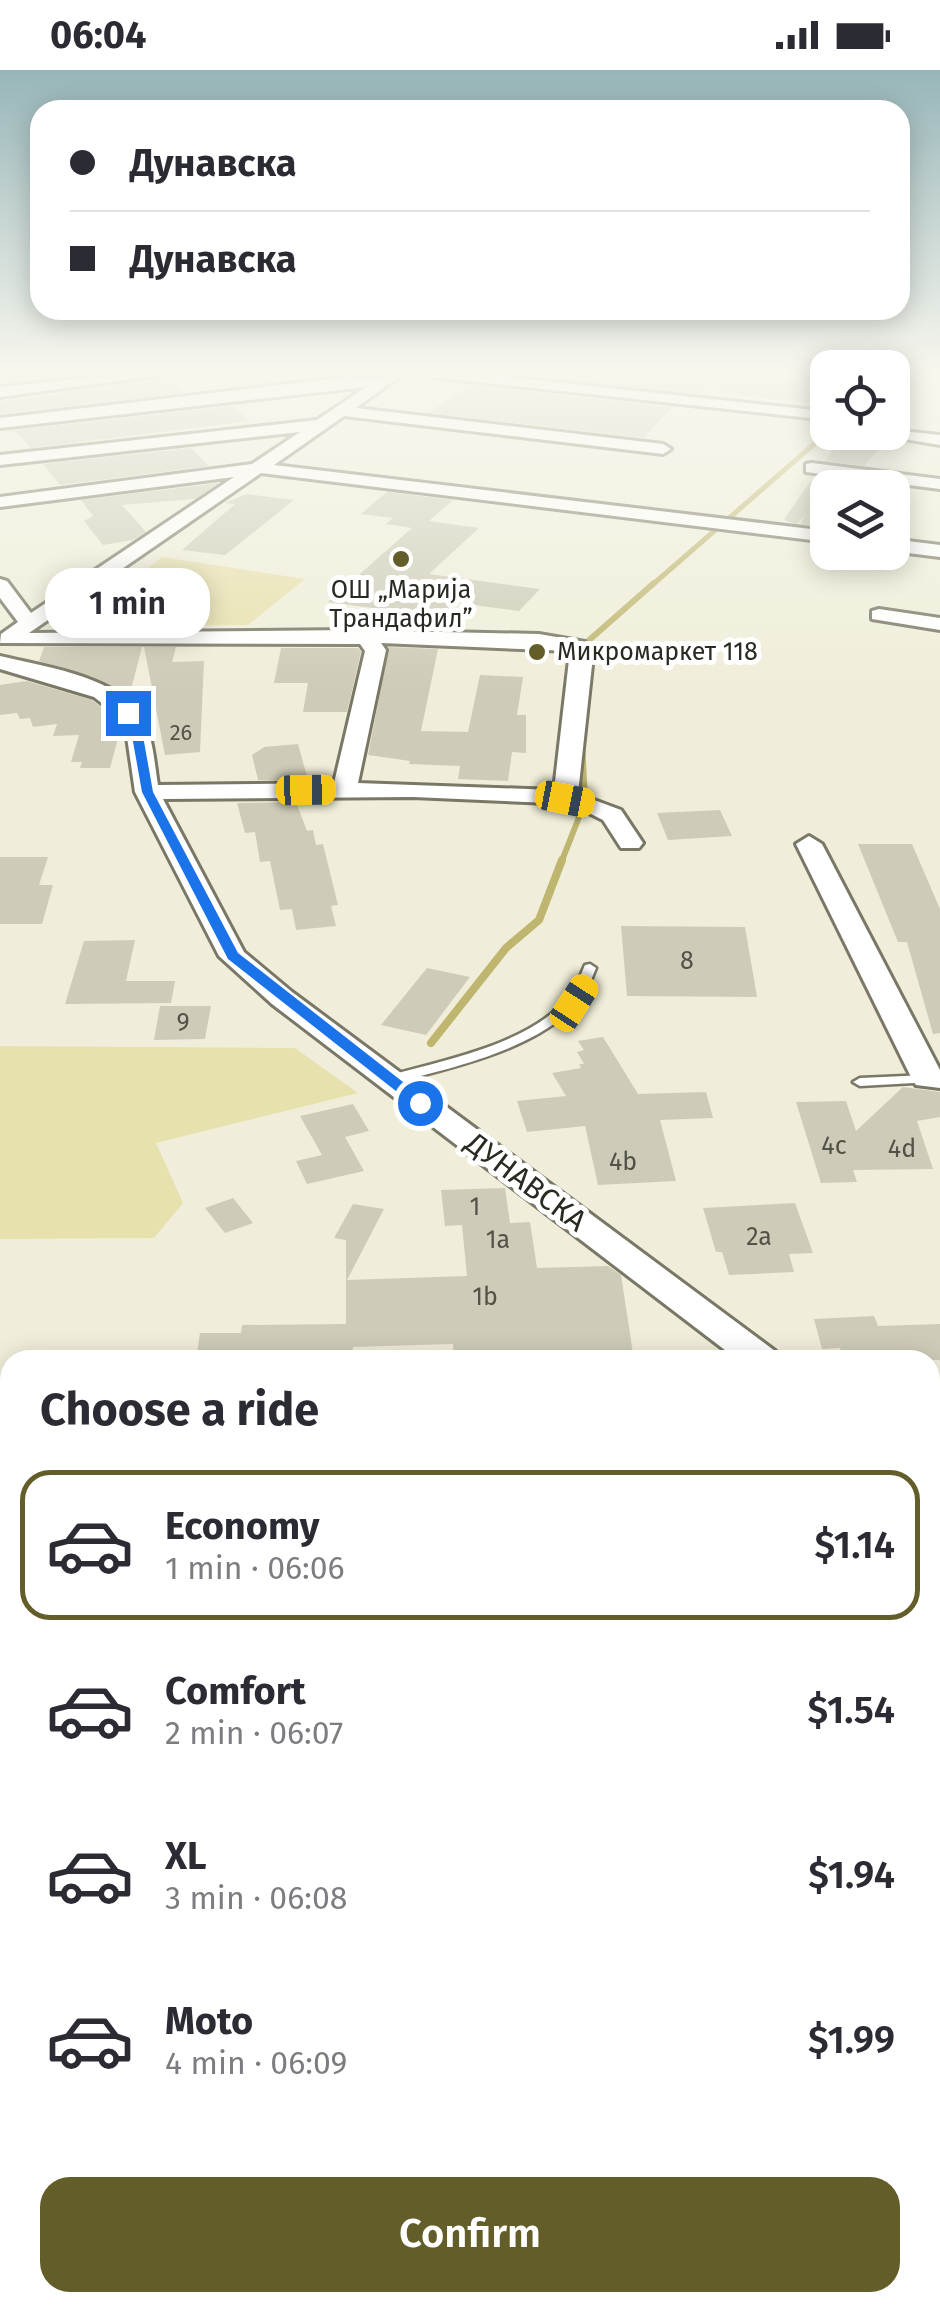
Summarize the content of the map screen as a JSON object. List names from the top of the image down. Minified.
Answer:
{"streets":{"street":["ДУНАВСКА"]},"places":["ОШ „Марија Трандафил”","Микромаркет 118"],"house_numbers":["26","8","9","4c","4d","4b","1","2a","1a","1b"],"page":{"status":"06:04","banner":["Дунавска","Дунавска"],"bubble":"1 min","heading":"Choose a ride","list":[{"name":"Economy","note":"1 min · 06:06","value":"$1.14"},{"name":"Comfort","note":"2 min · 06:07","value":"$1.54"},{"name":"XL","note":"3 min · 06:08","value":"$1.94"},{"name":"Moto","note":"4 min · 06:09","value":"$1.99"}],"buttons":"Confirm"}}
